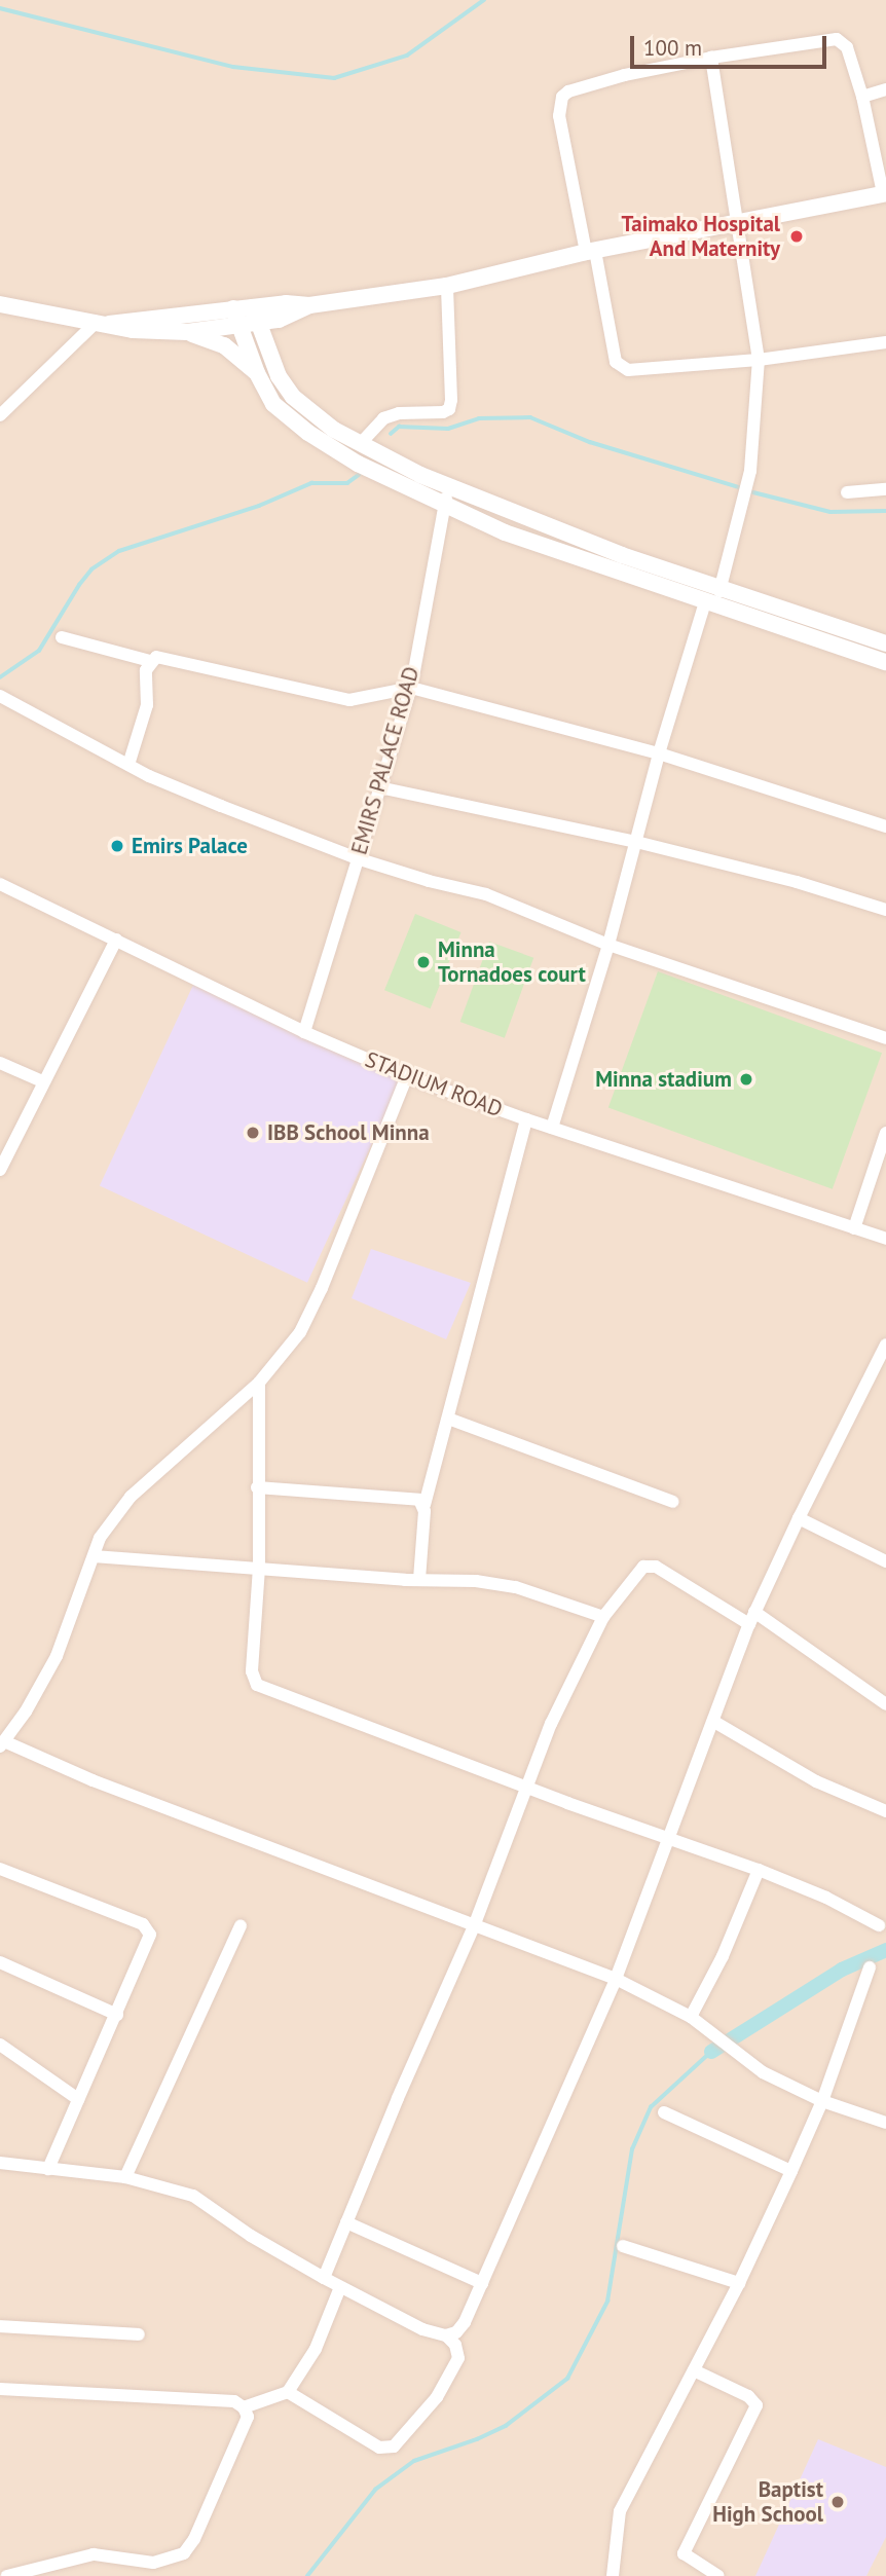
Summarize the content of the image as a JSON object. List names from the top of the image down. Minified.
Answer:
{"streets":{"street":["EMIRS PALACE ROAD","STADIUM ROAD"]},"crossings":[["EMIRS PALACE ROAD","STADIUM ROAD"]],"places":["Taimako Hospital And Maternity","Emirs Palace","Minna Tornadoes court","Minna stadium","IBB School Minna","Baptist High School"],"scale_bar":"100 m"}
